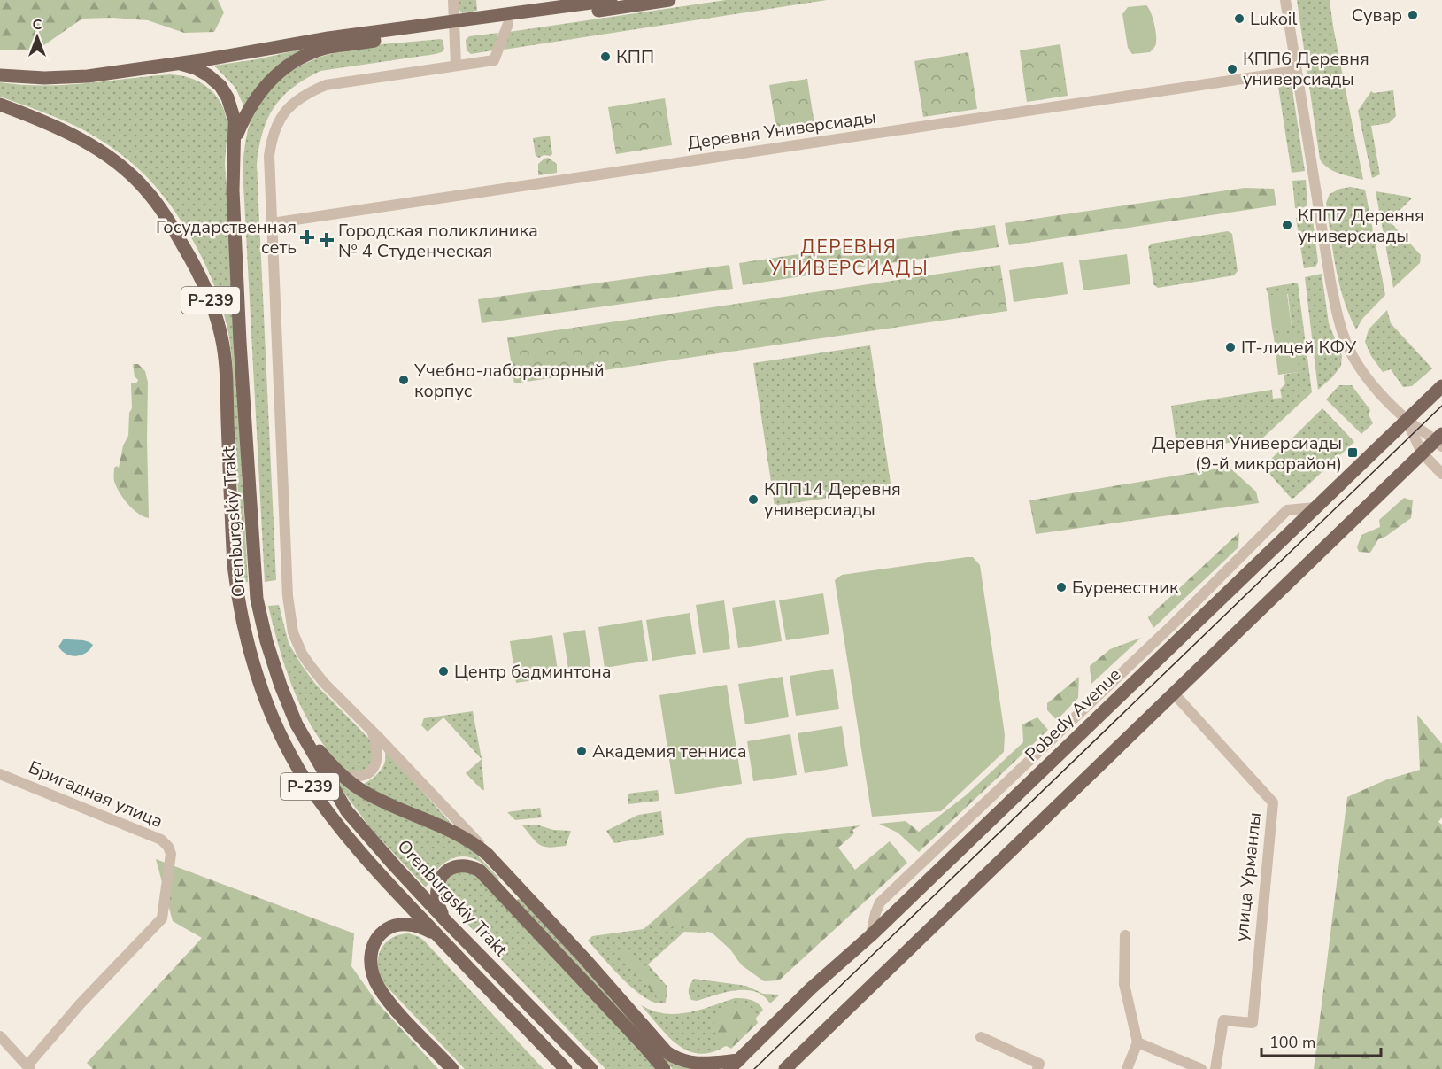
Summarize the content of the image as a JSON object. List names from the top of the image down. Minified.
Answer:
{"streets":{"main road":["Р-239","Orenburgskiy Trakt","Pobedy Avenue"],"street":["Деревня Универсиады","Бригадная улица","улица Урманлы"]},"districts":["ДЕРЕВНЯ УНИВЕРСИАДЫ"],"places":{"other":["Сувар","Lukoil","КПП","КПП6 Деревня универсиады","КПП7 Деревня универсиады","IT-лицей КФУ","Учебно-лабораторный корпус","КПП14 Деревня универсиады","Буревестник","Центр бадминтона","Академия тенниса"],"health":["Государственная сеть","Городская поликлиника № 4 Студенческая"],"transit":["Деревня Универсиады (9-й микрорайон)"]},"scale_bar":"100 m","north":"top"}
